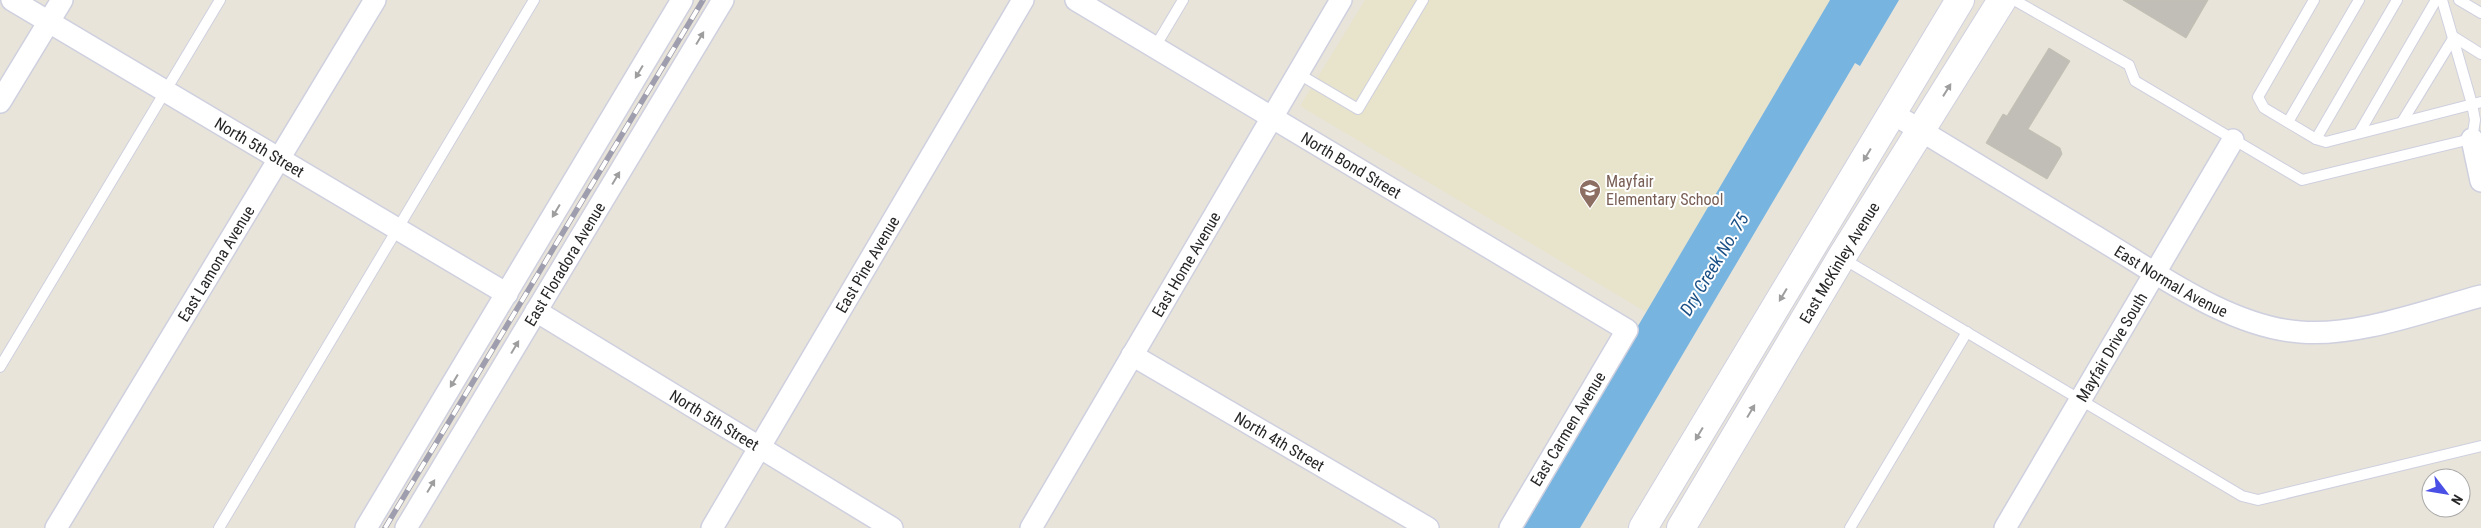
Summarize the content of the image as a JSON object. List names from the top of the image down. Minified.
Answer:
{"streets":{"main road":["East McKinley Avenue"],"street":["North 5th Street","North Bond Street","East Lamona Avenue","East Floradora Avenue","East Pine Avenue","East Home Avenue","East Normal Avenue","Mayfair Drive South","East Carmen Avenue","North 4th Street"]},"crossings":[["North 5th Street","East Lamona Avenue"],["North 5th Street","East Floradora Avenue"],["North 5th Street","East Pine Avenue"],["North Bond Street","East Home Avenue"],["North Bond Street","East Carmen Avenue"],["East McKinley Avenue","East Normal Avenue"],["East Home Avenue","North 4th Street"],["East Normal Avenue","Mayfair Drive South"]],"water":["Dry Creek No. 75"],"places":{"school or university":["Mayfair Elementary School"]},"north":"bottom right"}
